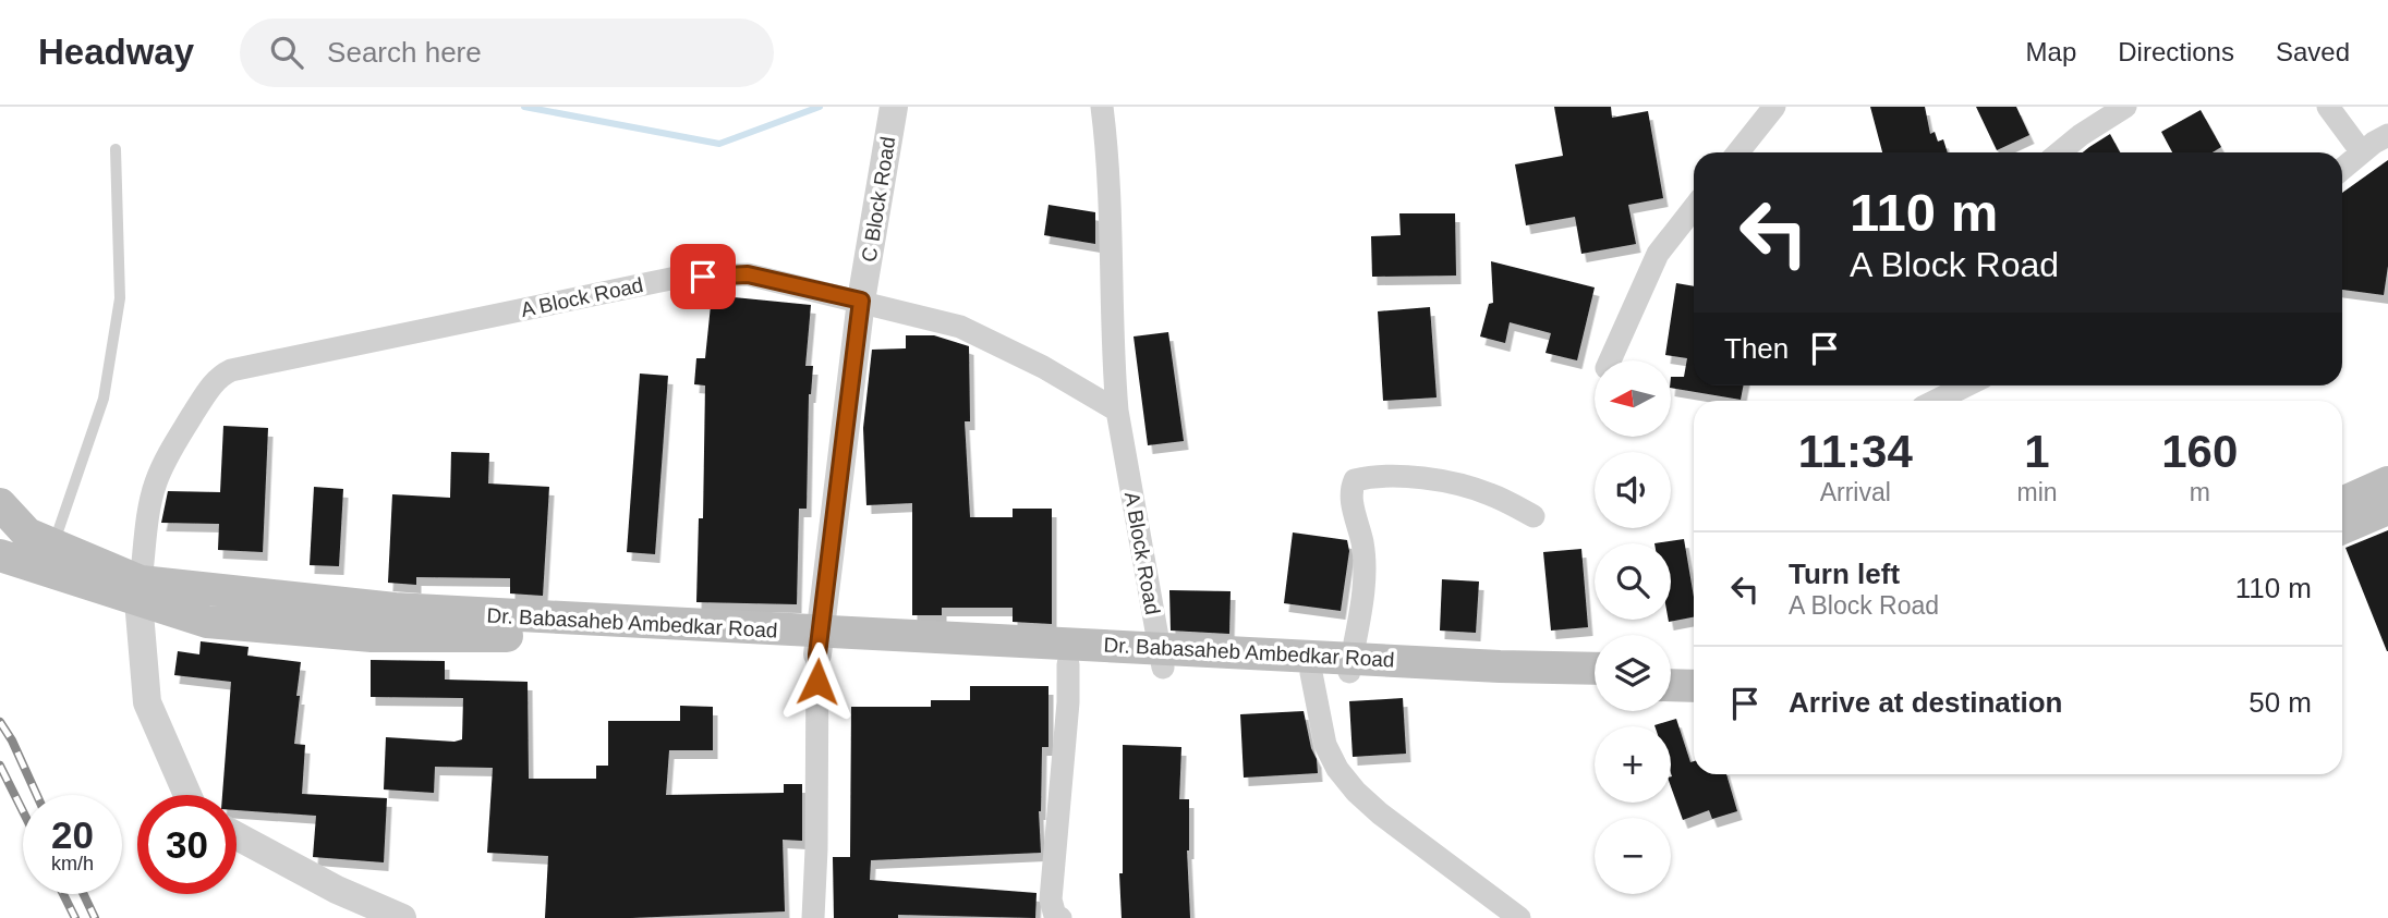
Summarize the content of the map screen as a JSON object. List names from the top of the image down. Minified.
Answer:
{"streets":{"main road":["Dr. Babasaheb Ambedkar Road"],"street":["C Block Road","A Block Road"]},"crossings":[["C Block Road","A Block Road"],["C Block Road","Dr. Babasaheb Ambedkar Road"],["A Block Road","Dr. Babasaheb Ambedkar Road"]],"north":"left","page":{"header":"Headway","search":"Search here","nav":["Map","Directions","Saved"],"turn":["110 m","A Block Road"],"then":"Then","map_buttons":["+","−"],"eta":["11:34","Arrival","1","min","160","m"],"list":[{"name":"Turn left","note":"A Block Road","value":"110 m"},{"name":"Arrive at destination","value":"50 m"}],"speed":"20 km/h","limit":"30"}}
